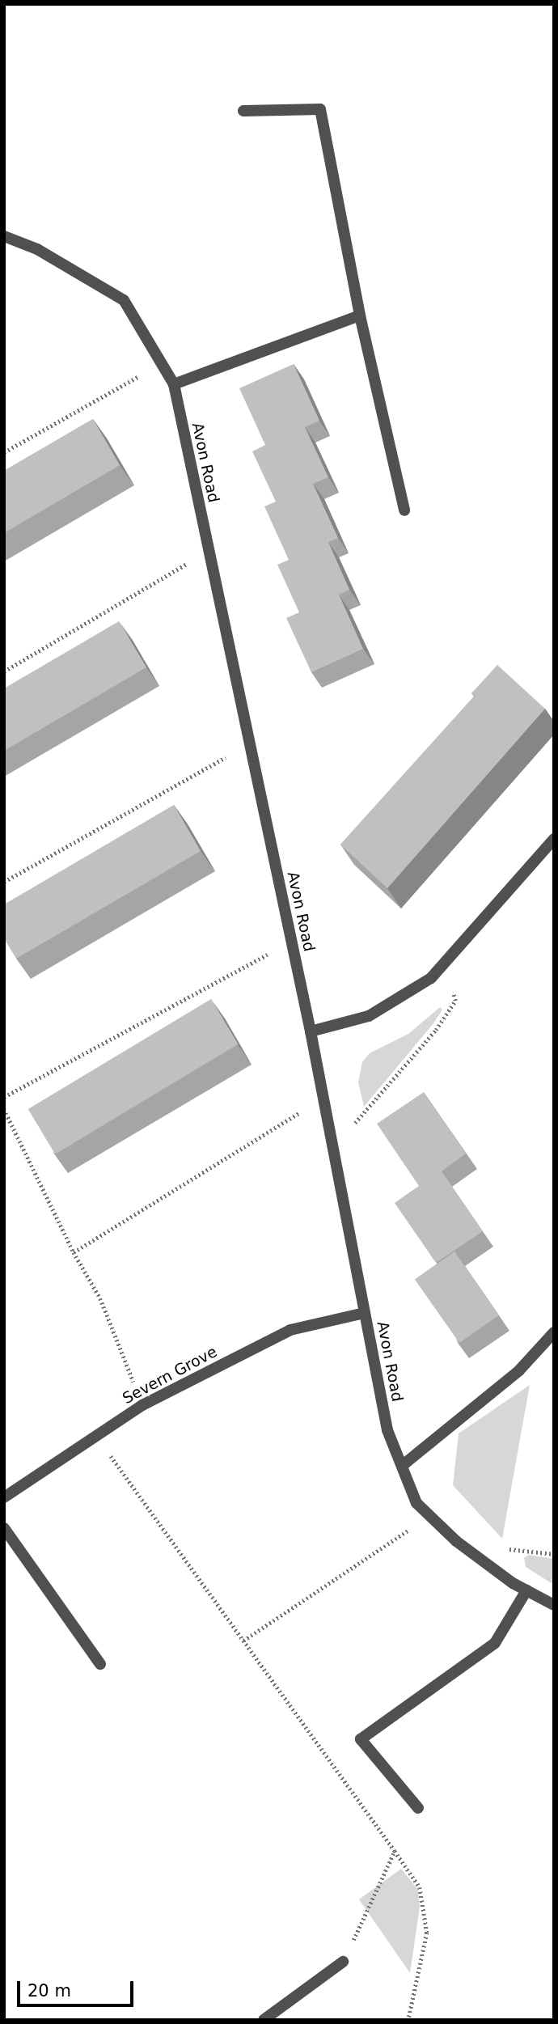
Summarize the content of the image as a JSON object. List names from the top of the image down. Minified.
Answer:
{"streets":{"street":["Avon Road","Severn Grove"]},"crossings":[["Avon Road","Severn Grove"]],"scale_bar":"20 m"}
